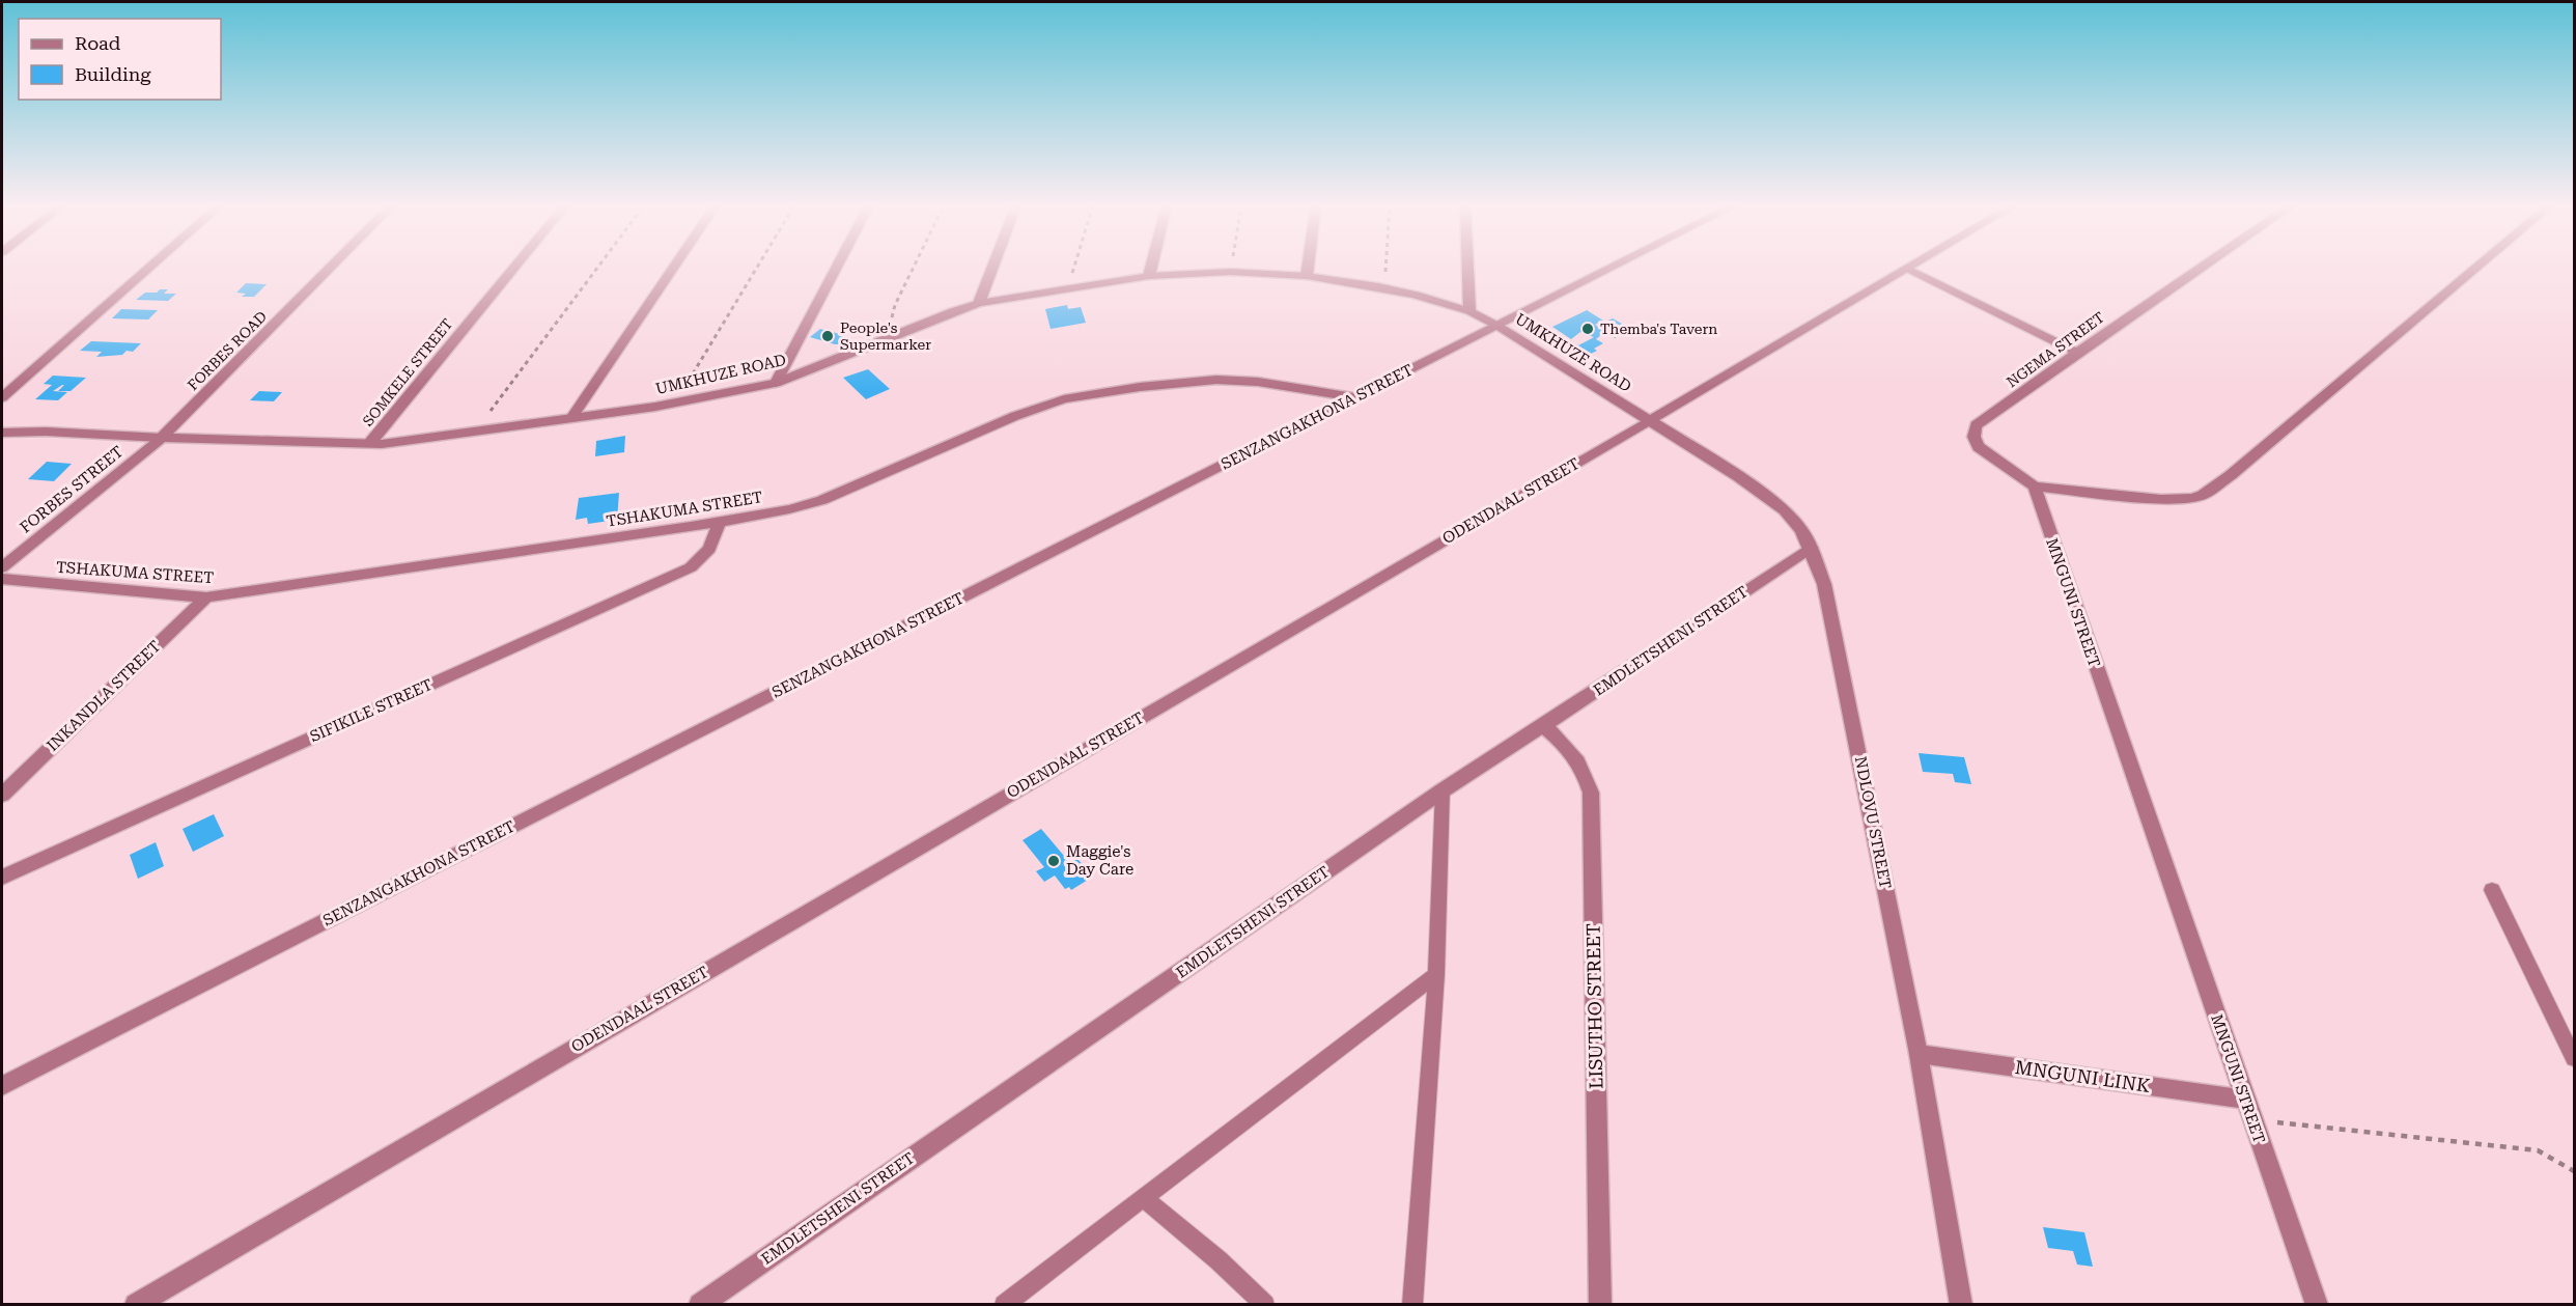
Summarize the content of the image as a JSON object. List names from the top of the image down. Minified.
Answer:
{"streets":{"street":["NGEMA STREET","FORBES ROAD","UMKHUZE ROAD","SOMKELE STREET","SENZANGAKHONA STREET","FORBES STREET","ODENDAAL STREET","TSHAKUMA STREET","MNGUNI STREET","EMDLETSHENI STREET","INKANDLA STREET","SIFIKILE STREET","NDLOVU STREET","LISUTHO STREET","MNGUNI LINK"]},"crossings":[["NGEMA STREET","MNGUNI STREET"],["FORBES ROAD","UMKHUZE ROAD"],["FORBES ROAD","FORBES STREET"],["UMKHUZE ROAD","SOMKELE STREET"],["UMKHUZE ROAD","SENZANGAKHONA STREET"],["UMKHUZE ROAD","FORBES STREET"],["UMKHUZE ROAD","ODENDAAL STREET"],["UMKHUZE ROAD","NDLOVU STREET"],["SENZANGAKHONA STREET","TSHAKUMA STREET"],["ODENDAAL STREET","NDLOVU STREET"],["TSHAKUMA STREET","INKANDLA STREET"],["TSHAKUMA STREET","SIFIKILE STREET"],["MNGUNI STREET","MNGUNI LINK"],["EMDLETSHENI STREET","NDLOVU STREET"],["EMDLETSHENI STREET","LISUTHO STREET"],["NDLOVU STREET","MNGUNI LINK"]],"places":["Themba's Tavern","People's Supermarker","Maggie's Day Care"],"legend":["Road","Building"]}
